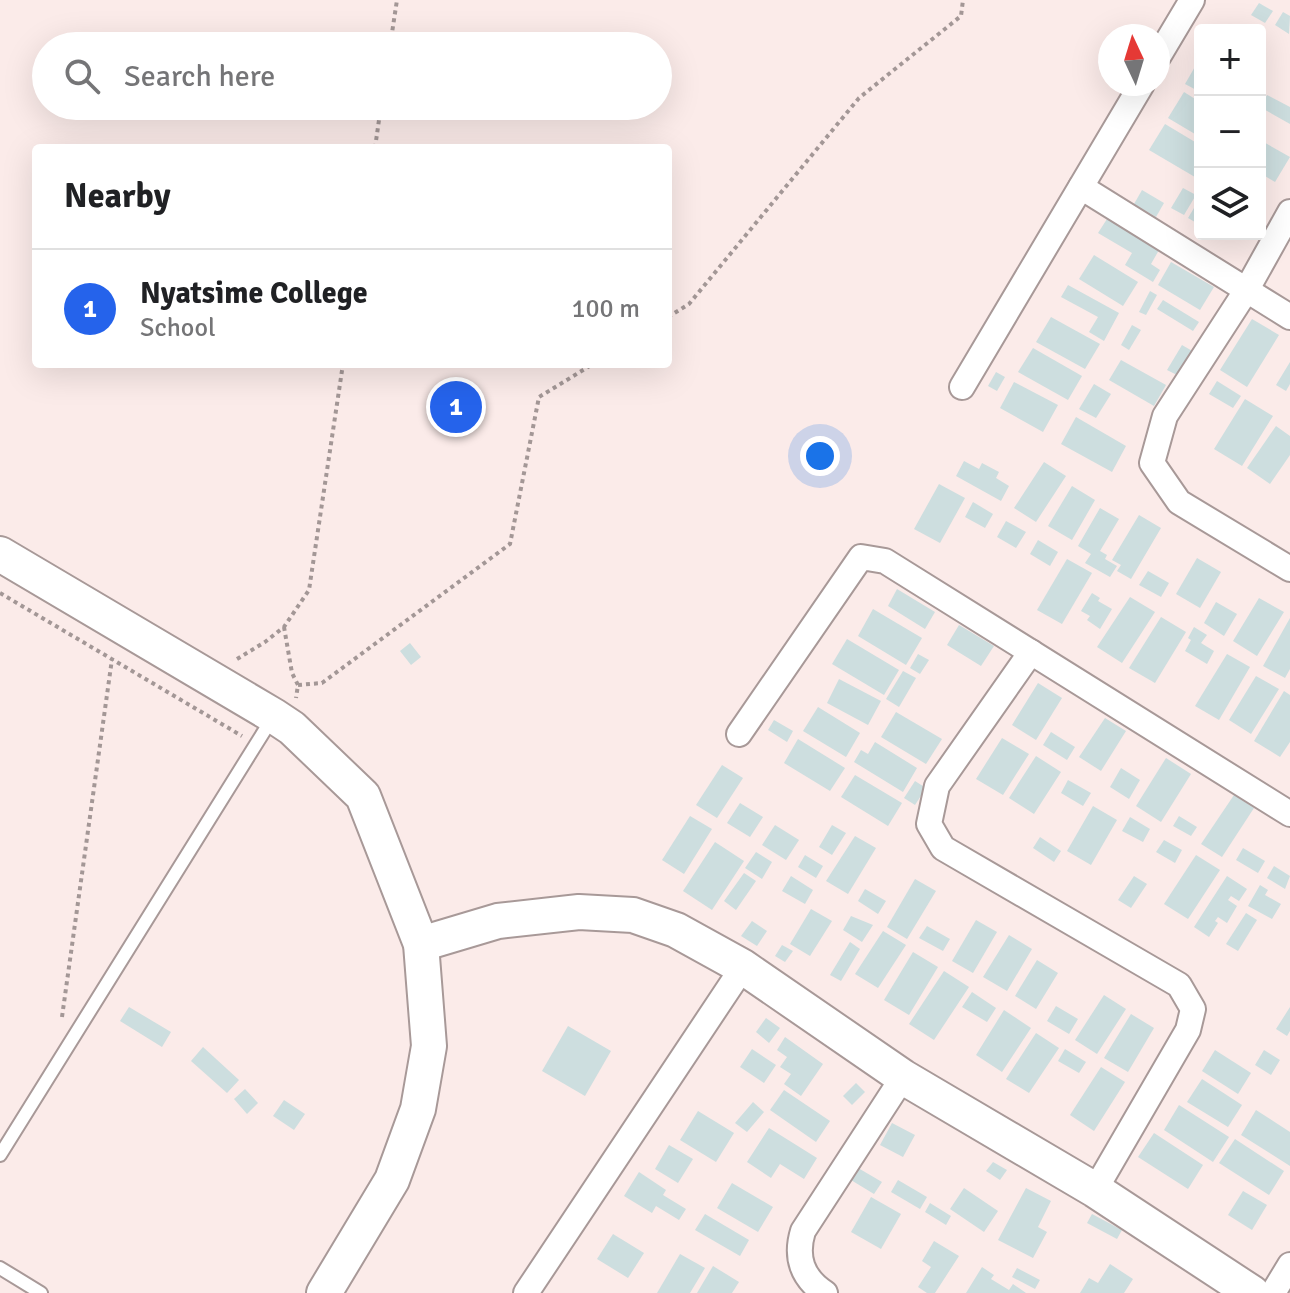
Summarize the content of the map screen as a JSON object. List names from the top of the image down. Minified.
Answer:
{"north":"top","page":{"map_buttons":["+","−"],"search":"Search here","heading":"Nearby","list":[{"mark":"1","name":"Nyatsime College","note":"School","value":"100 m"}],"pins":"1"}}
